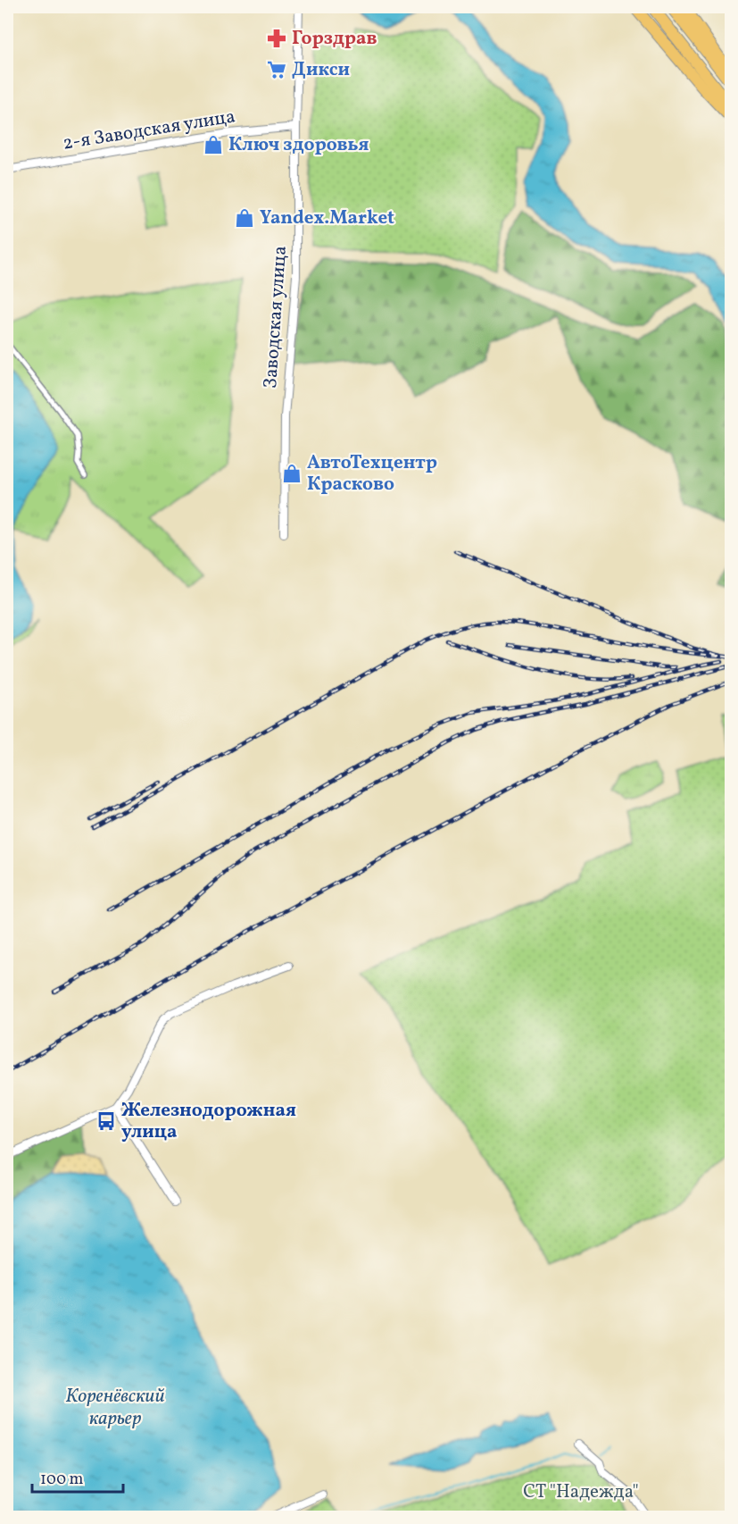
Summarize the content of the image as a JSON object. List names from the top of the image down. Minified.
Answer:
{"streets":{"street":["2-я Заводская улица","Заводская улица"]},"crossings":[["2-я Заводская улица","Заводская улица"]],"water":["Коренёвский карьер"],"parks":["СТ \"Надежда\""],"places":{"pharmacy":["Горздрав"],"supermarket":["Дикси"],"shop":["Ключ здоровья","Yandex.Market","АвтоТехцентр Красково"],"bus stop":["Железнодорожная улица"]},"scale_bar":"100 m"}
